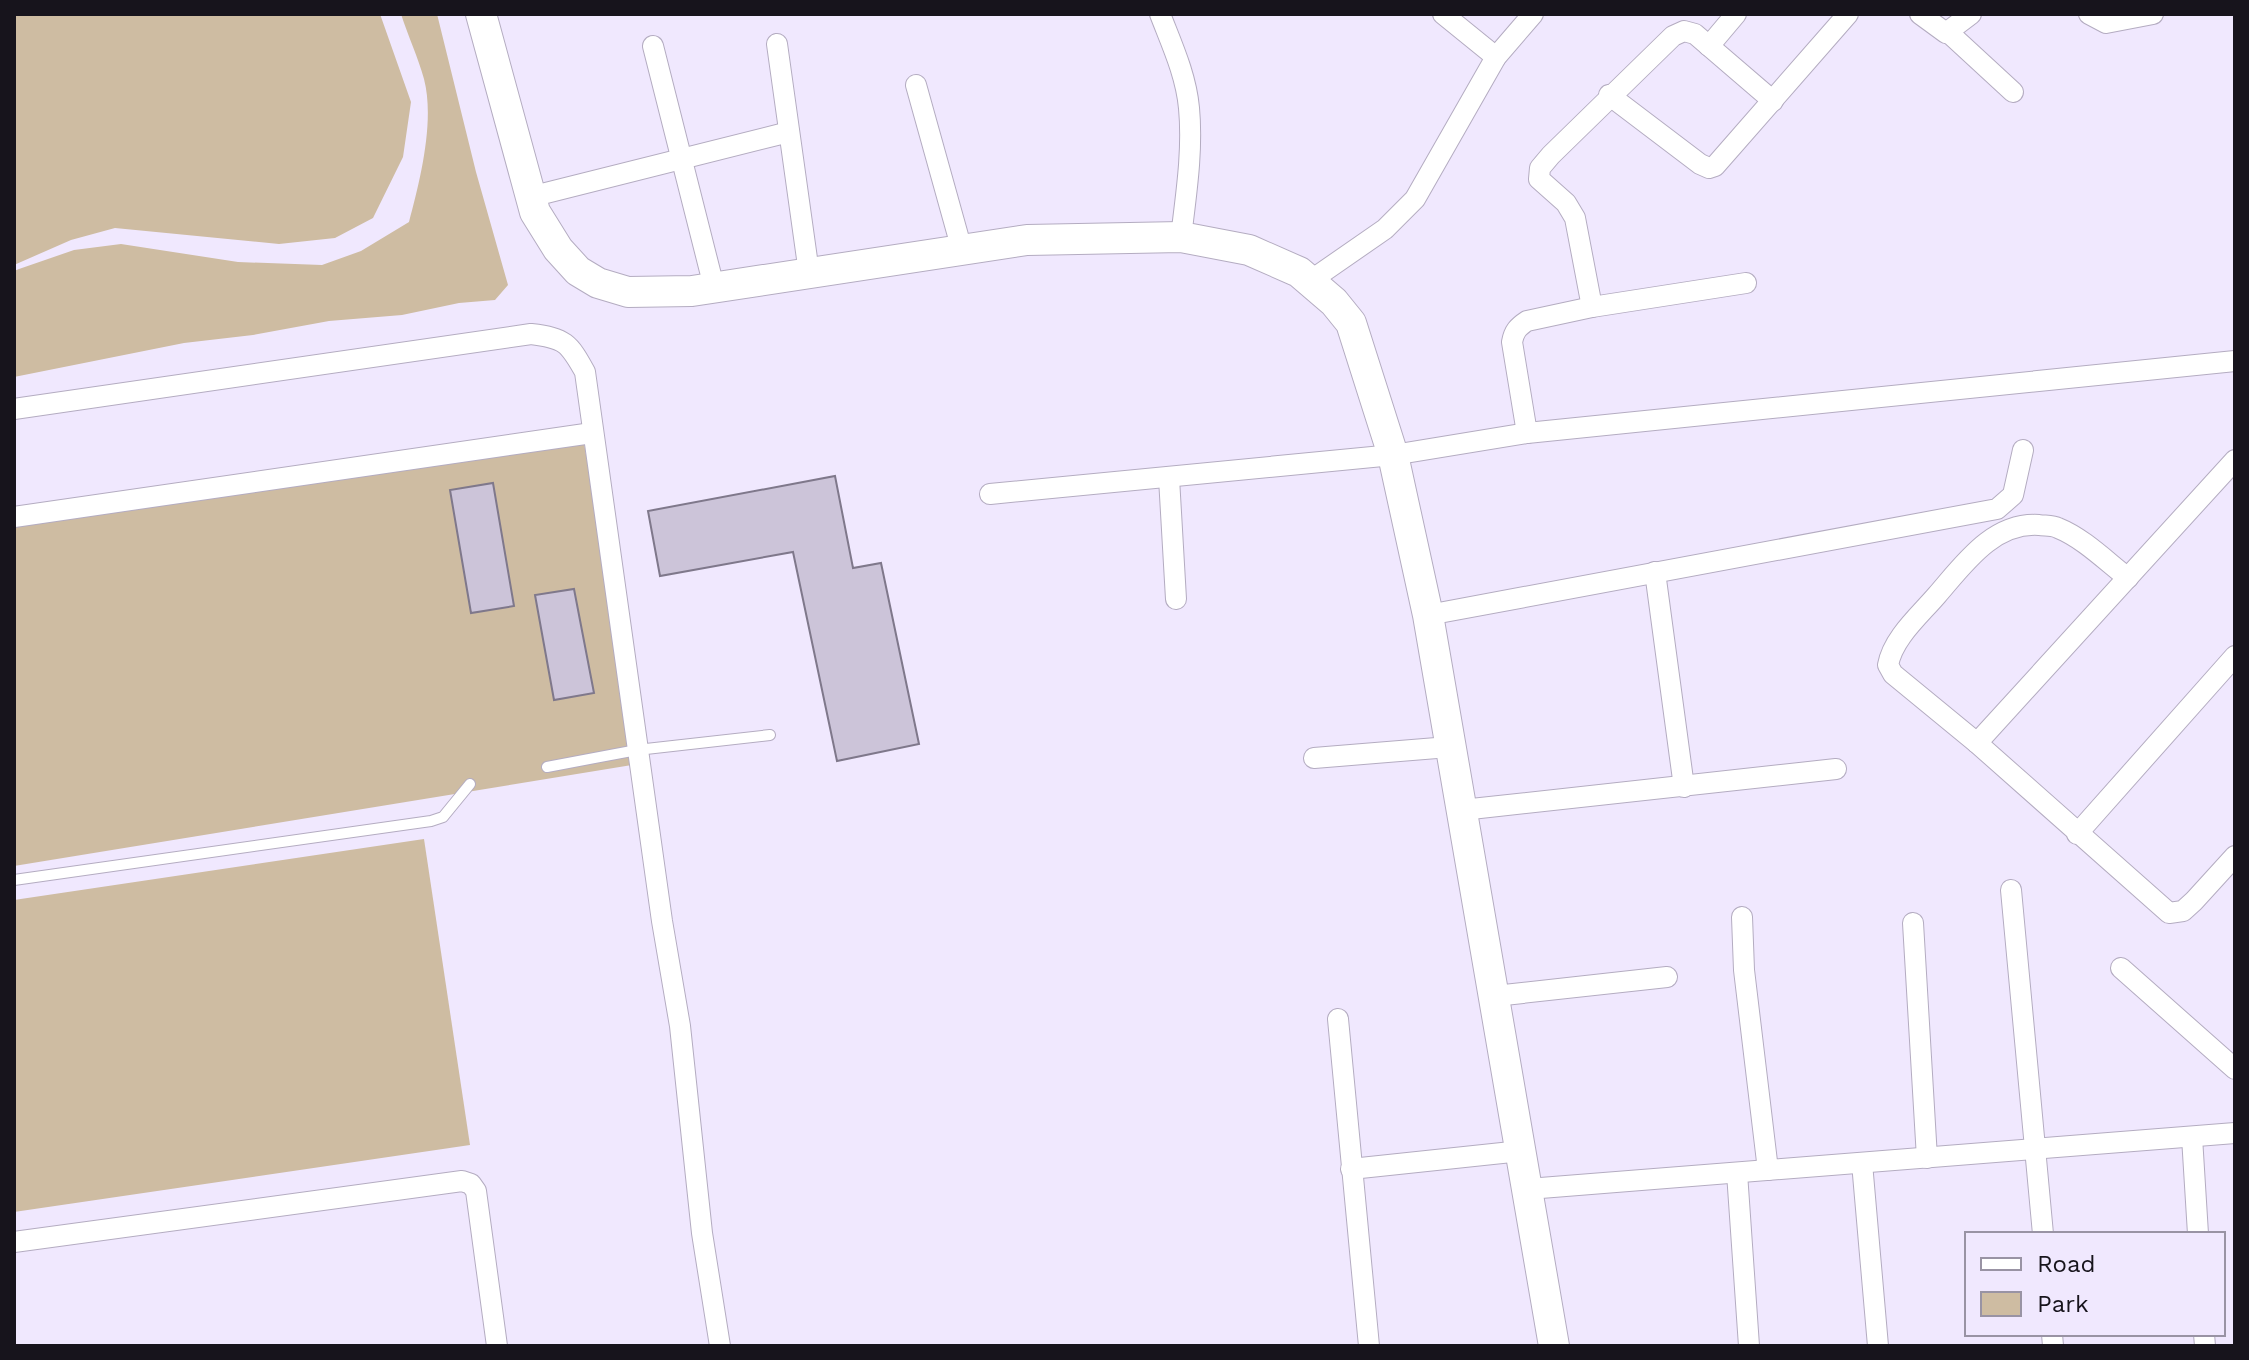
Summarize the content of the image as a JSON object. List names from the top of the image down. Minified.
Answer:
{"legend":["Road","Park"]}
